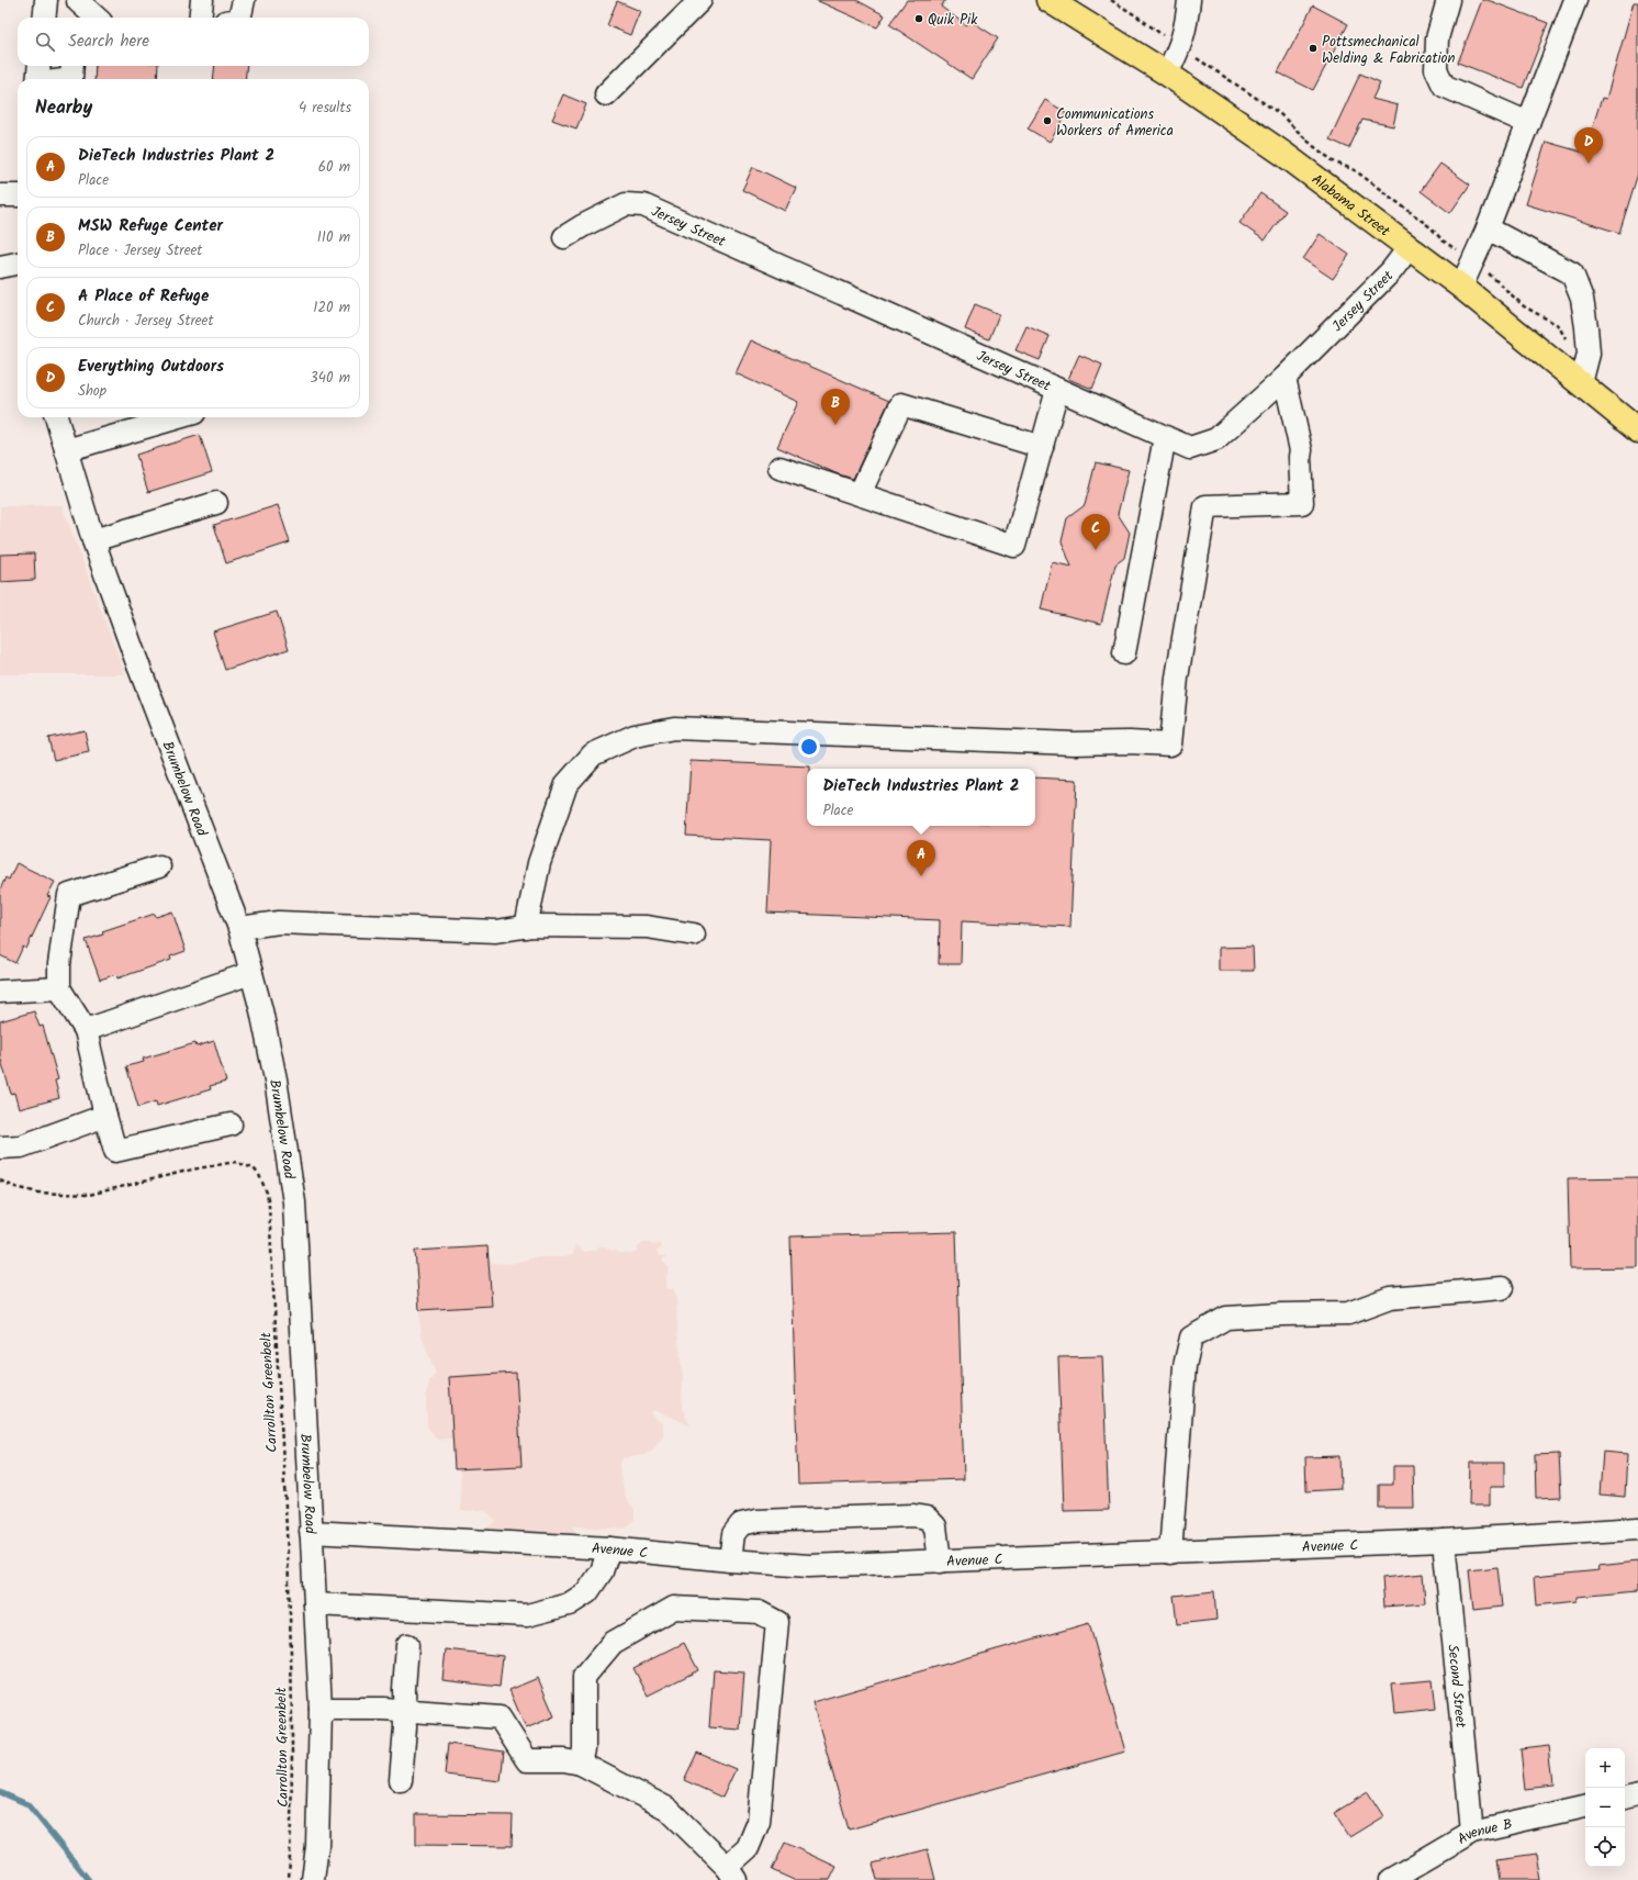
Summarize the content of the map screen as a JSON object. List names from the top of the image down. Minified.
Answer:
{"streets":{"main road":["Alabama Street"],"street":["Jersey Street","Brumbelow Road","Avenue C","Second Street","Avenue B"],"path":["Carrollton Greenbelt"]},"crossings":[["Alabama Street","Jersey Street"],["Brumbelow Road","Avenue C"],["Avenue C","Second Street"],["Second Street","Avenue B"]],"places":["Quik Pik","Pottsmechanical Welding & Fabrication","Communications Workers of America"],"page":{"search":"Search here","heading":["Nearby","4 results"],"pins":["D","B","C","A"],"list":[{"mark":"A","name":"DieTech Industries Plant 2","note":"Place","value":"60 m"},{"mark":"B","name":"MSW Refuge Center","note":"Place · Jersey Street","value":"110 m"},{"mark":"C","name":"A Place of Refuge","note":"Church · Jersey Street","value":"120 m"},{"mark":"D","name":"Everything Outdoors","note":"Shop","value":"340 m"}],"popup":["DieTech Industries Plant 2","Place"],"map_buttons":["+","−"]}}
